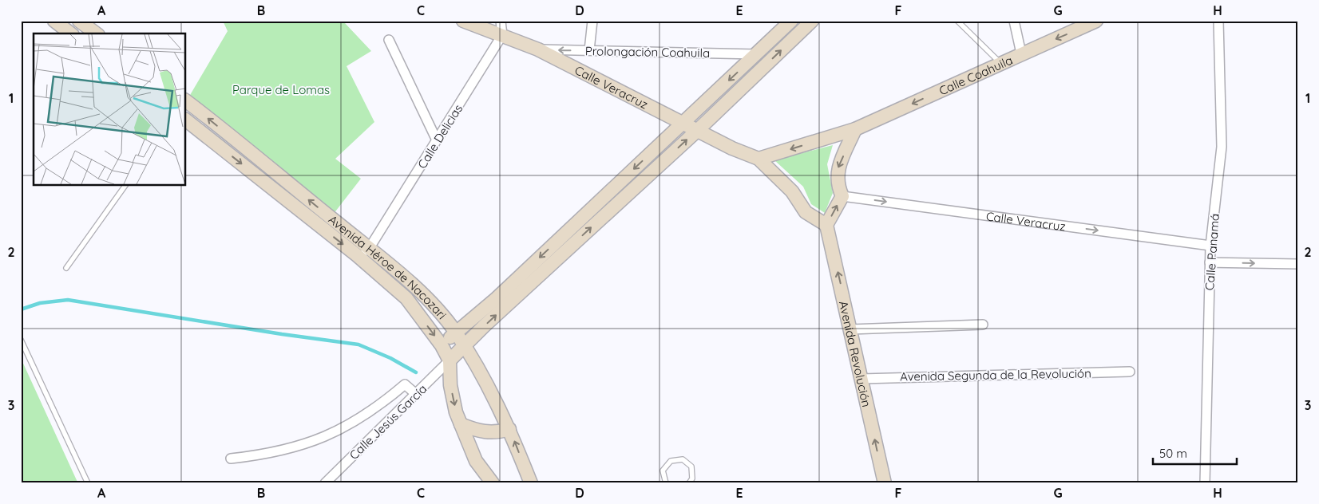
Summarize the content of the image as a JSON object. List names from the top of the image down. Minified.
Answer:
{"streets":{"main road":["Calle Coahuila","Calle Veracruz","Avenida Héroe de Nacozari","Avenida Revolución"],"street":["Prolongación Coahuila","Calle Delicias","Calle Panamá","Avenida Segunda de la Revolución","Calle Jesús García"]},"crossings":[["Prolongación Coahuila","Calle Veracruz"],["Calle Coahuila","Calle Veracruz"],["Calle Veracruz","Calle Delicias"],["Calle Veracruz","Calle Panamá"],["Calle Delicias","Avenida Héroe de Nacozari"],["Avenida Héroe de Nacozari","Calle Jesús García"],["Avenida Revolución","Avenida Segunda de la Revolución"]],"one_way":["Calle Veracruz","Avenida Revolución"],"parks":["Parque de Lomas"],"scale_bar":"50 m","grid":{"columns":["A","B","C","D","E","F","G","H"],"rows":["1","2","3"]}}
